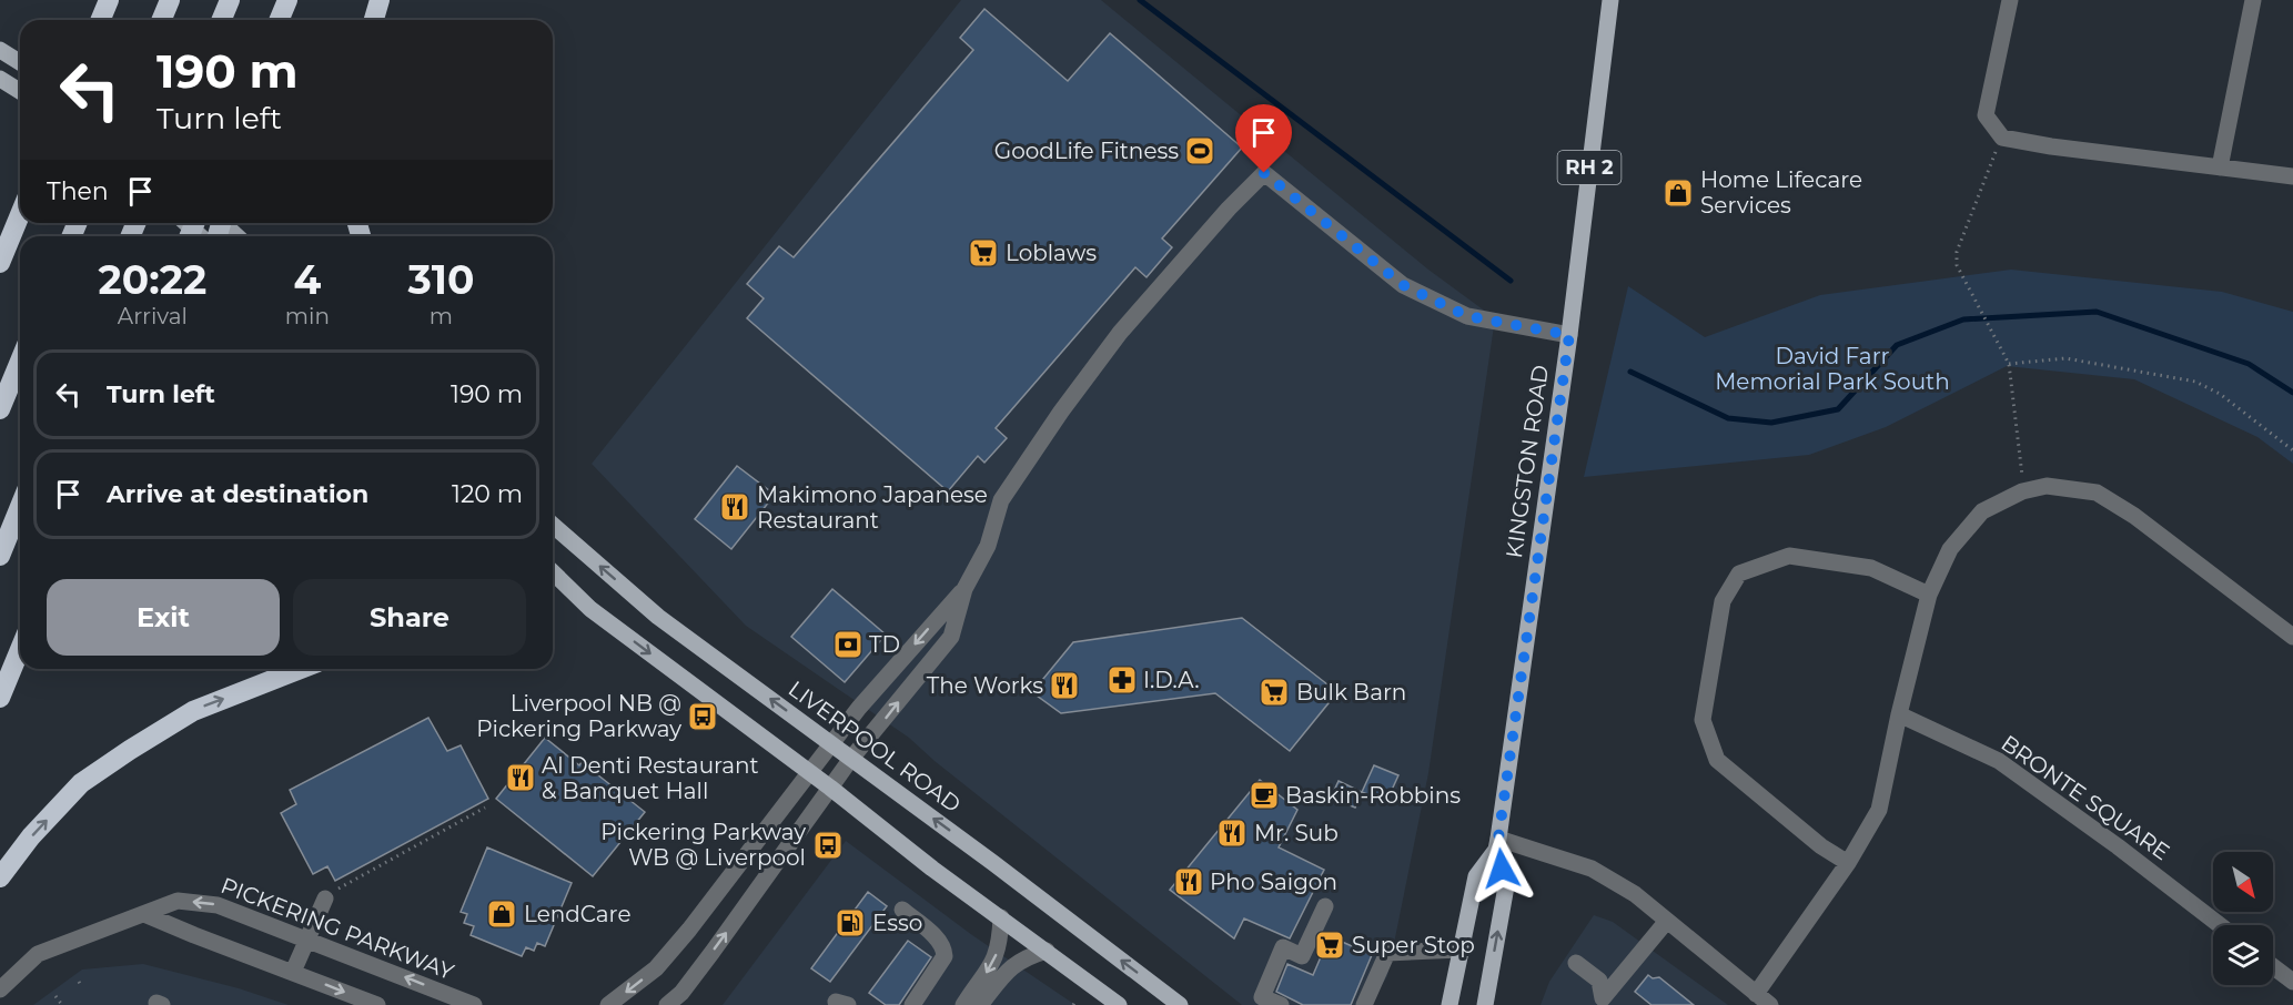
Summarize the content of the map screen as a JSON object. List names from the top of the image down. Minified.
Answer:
{"streets":{"main road":["RH 2","KINGSTON ROAD","LIVERPOOL ROAD"],"street":["BRONTE SQUARE","PICKERING PARKWAY"]},"parks":["David Farr Memorial Park South"],"places":{"sports":["GoodLife Fitness"],"shop":["Home Lifecare Services","LendCare"],"supermarket":["Loblaws","Bulk Barn","Super Stop"],"restaurant":["Makimono Japanese Restaurant","The Works","Al Denti Restaurant & Banquet Hall","Mr. Sub","Pho Saigon"],"bank":["TD"],"pharmacy":["I.D.A."],"bus stop":["Liverpool NB @ Pickering Parkway","Pickering Parkway WB @ Liverpool"],"cafe":["Baskin-Robbins"],"fuel station":["Esso"]},"north":"bottom right","page":{"turn":["190 m","Turn left"],"then":"Then","eta":["20:22","Arrival","4","min","310","m"],"list":[{"name":"Turn left","value":"190 m"},{"name":"Arrive at destination","value":"120 m"}],"buttons":["Exit","Share"]}}
